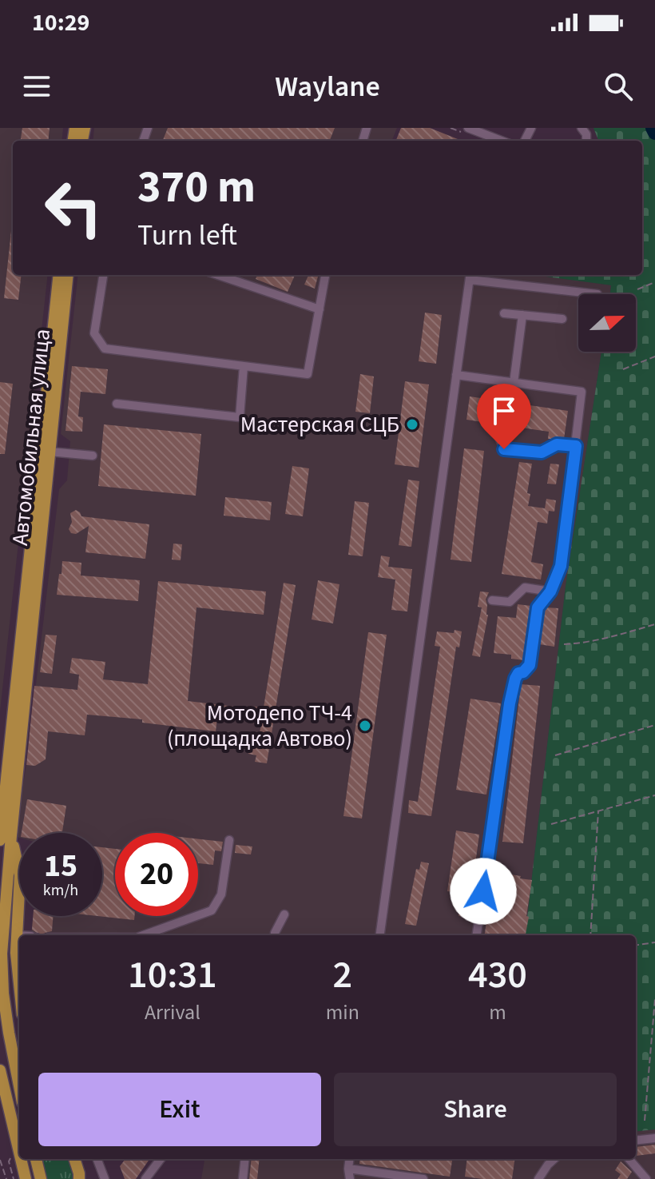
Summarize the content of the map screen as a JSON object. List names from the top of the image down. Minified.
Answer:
{"streets":{"main road":["Автомобильная улица"]},"places":["Мастерская СЦБ","Мотодепо ТЧ-4 (площадка Автово)"],"north":"right","page":{"status":"10:29","header":"Waylane","turn":["370 m","Turn left"],"speed":"15 km/h","limit":"20","eta":["10:31","Arrival","2","min","430","m"],"buttons":["Exit","Share"]}}
